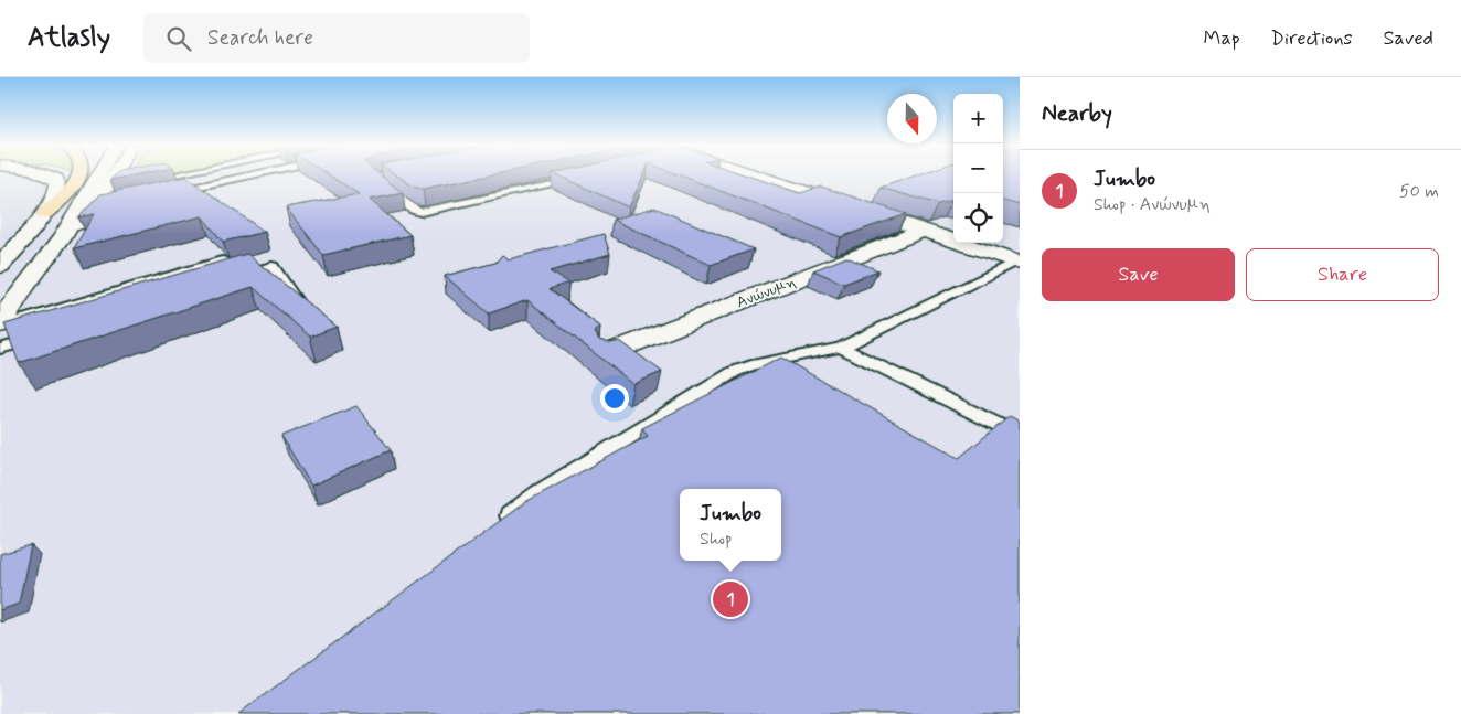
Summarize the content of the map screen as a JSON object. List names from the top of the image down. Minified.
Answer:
{"streets":{"street":["Ανώνυμη"]},"north":"bottom","page":{"header":"Atlasly","search":"Search here","nav":["Map","Directions","Saved"],"heading":"Nearby","map_buttons":["+","−"],"list":[{"mark":"1","name":"Jumbo","note":"Shop · Ανώνυμη","value":"50 m"}],"buttons":["Save","Share"],"popup":["Jumbo","Shop"],"pins":"1"}}
